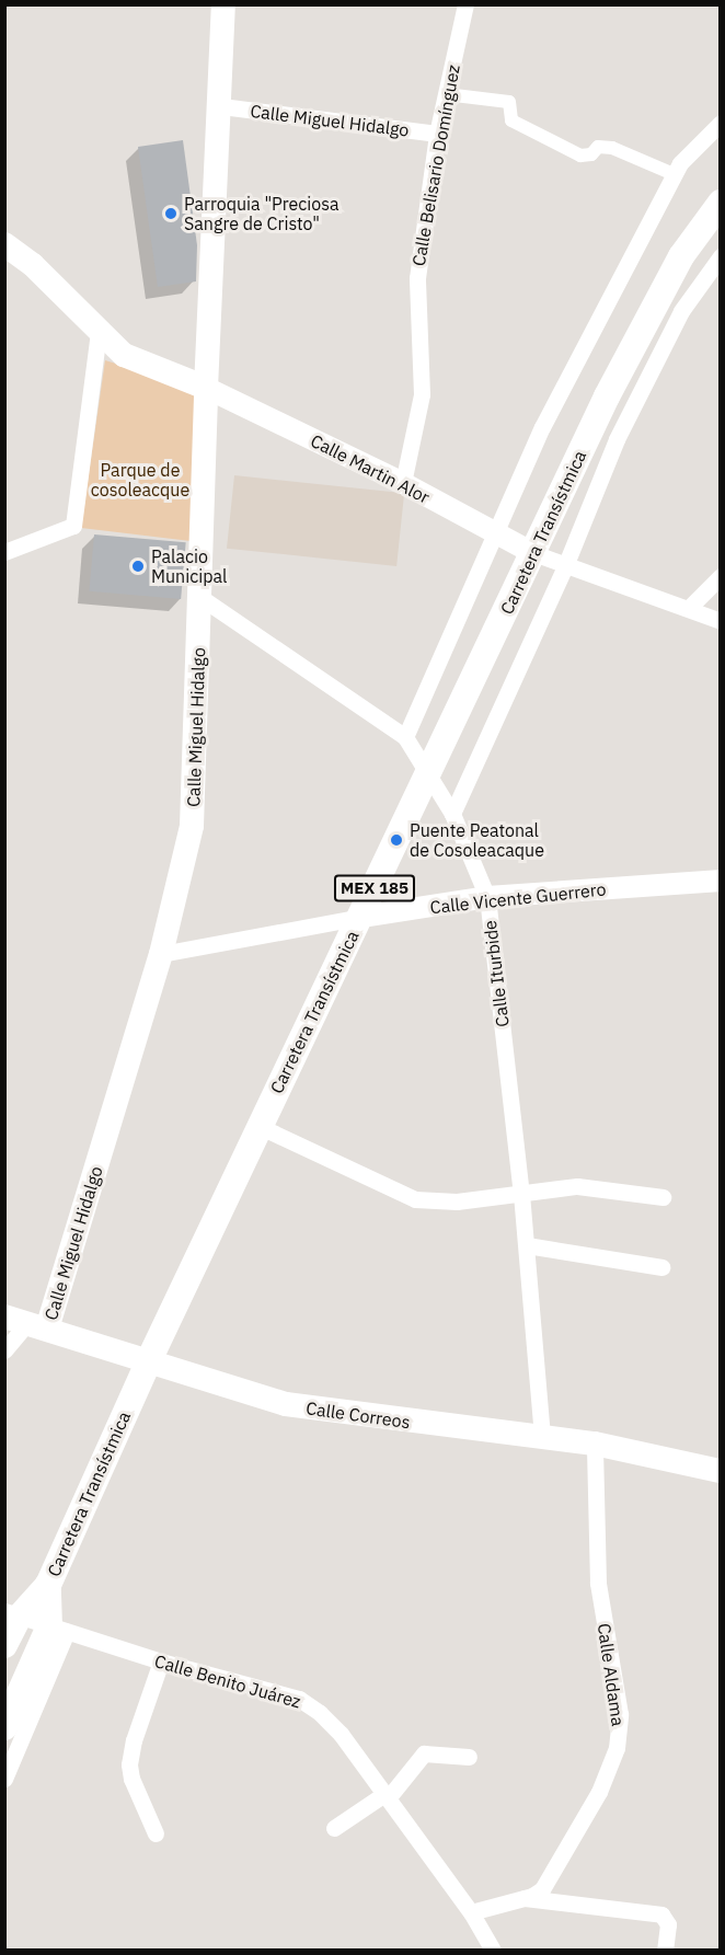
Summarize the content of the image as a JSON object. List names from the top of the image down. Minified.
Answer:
{"streets":{"main road":["Calle Miguel Hidalgo","Carretera Transístmica","MEX 185","Calle Correos"],"street":["Calle Belisario Domínguez","Calle Martin Alor","Calle Vicente Guerrero","Calle Iturbide","Calle Aldama","Calle Benito Juárez"]},"crossings":[["Calle Miguel Hidalgo","Calle Belisario Domínguez"],["Calle Miguel Hidalgo","Calle Martin Alor"],["Calle Miguel Hidalgo","Calle Vicente Guerrero"],["Calle Miguel Hidalgo","Calle Iturbide"],["Calle Miguel Hidalgo","Calle Correos"],["Calle Belisario Domínguez","Calle Martin Alor"],["Calle Martin Alor","Carretera Transístmica"],["Carretera Transístmica","Calle Vicente Guerrero"],["Carretera Transístmica","Calle Iturbide"],["Carretera Transístmica","Calle Correos"],["Carretera Transístmica","Calle Benito Juárez"],["Calle Vicente Guerrero","Calle Iturbide"],["Calle Iturbide","Calle Correos"],["Calle Correos","Calle Aldama"],["Calle Aldama","Calle Benito Juárez"]],"parks":["Parque de cosoleacque"],"places":["Parroquia \"Preciosa Sangre de Cristo\"","Palacio Municipal","Puente Peatonal de Cosoleacaque"]}
